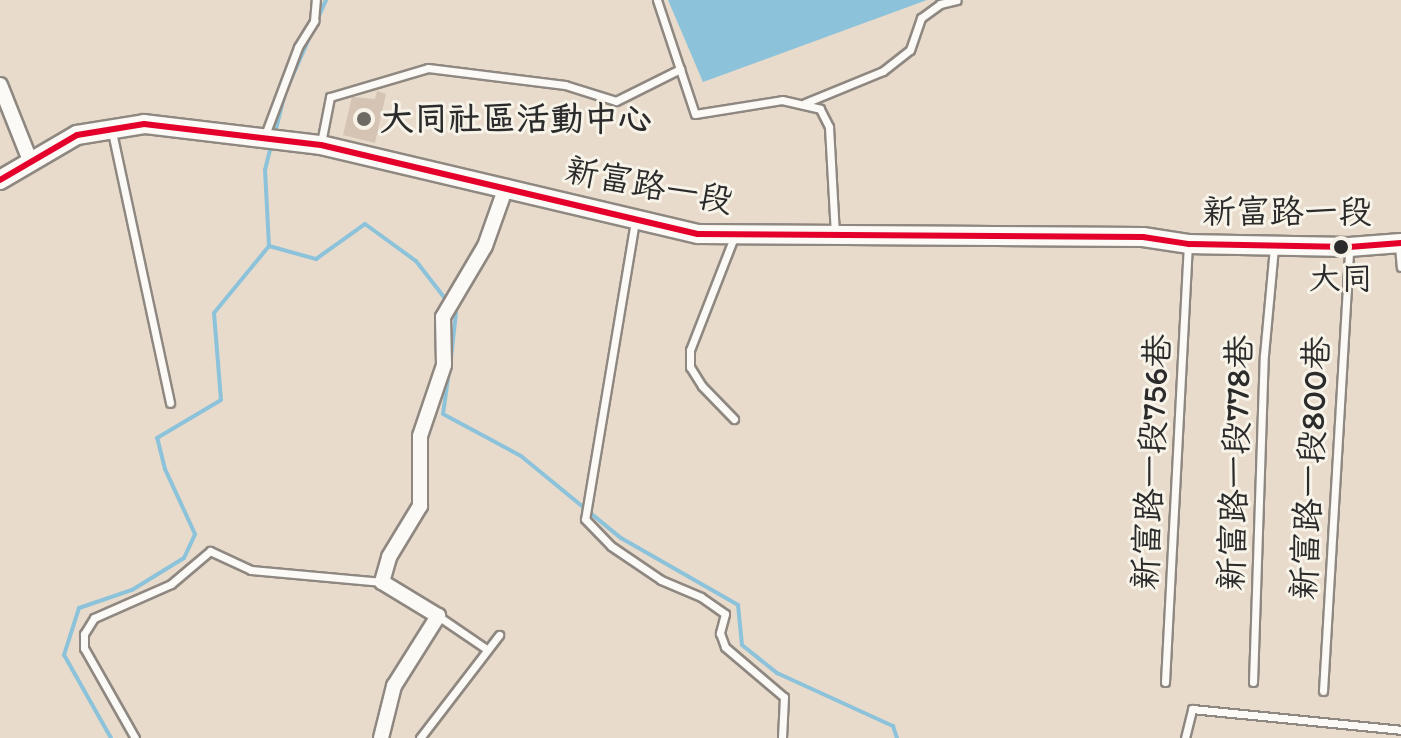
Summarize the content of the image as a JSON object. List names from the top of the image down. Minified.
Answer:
{"streets":{"street":["新富路一段"],"lane":["新富路一段756巷","新富路一段778巷","新富路一段800巷"]},"crossings":[["新富路一段","新富路一段756巷"],["新富路一段","新富路一段778巷"],["新富路一段","新富路一段800巷"]],"places":["大同社區活動中心","大同"]}
